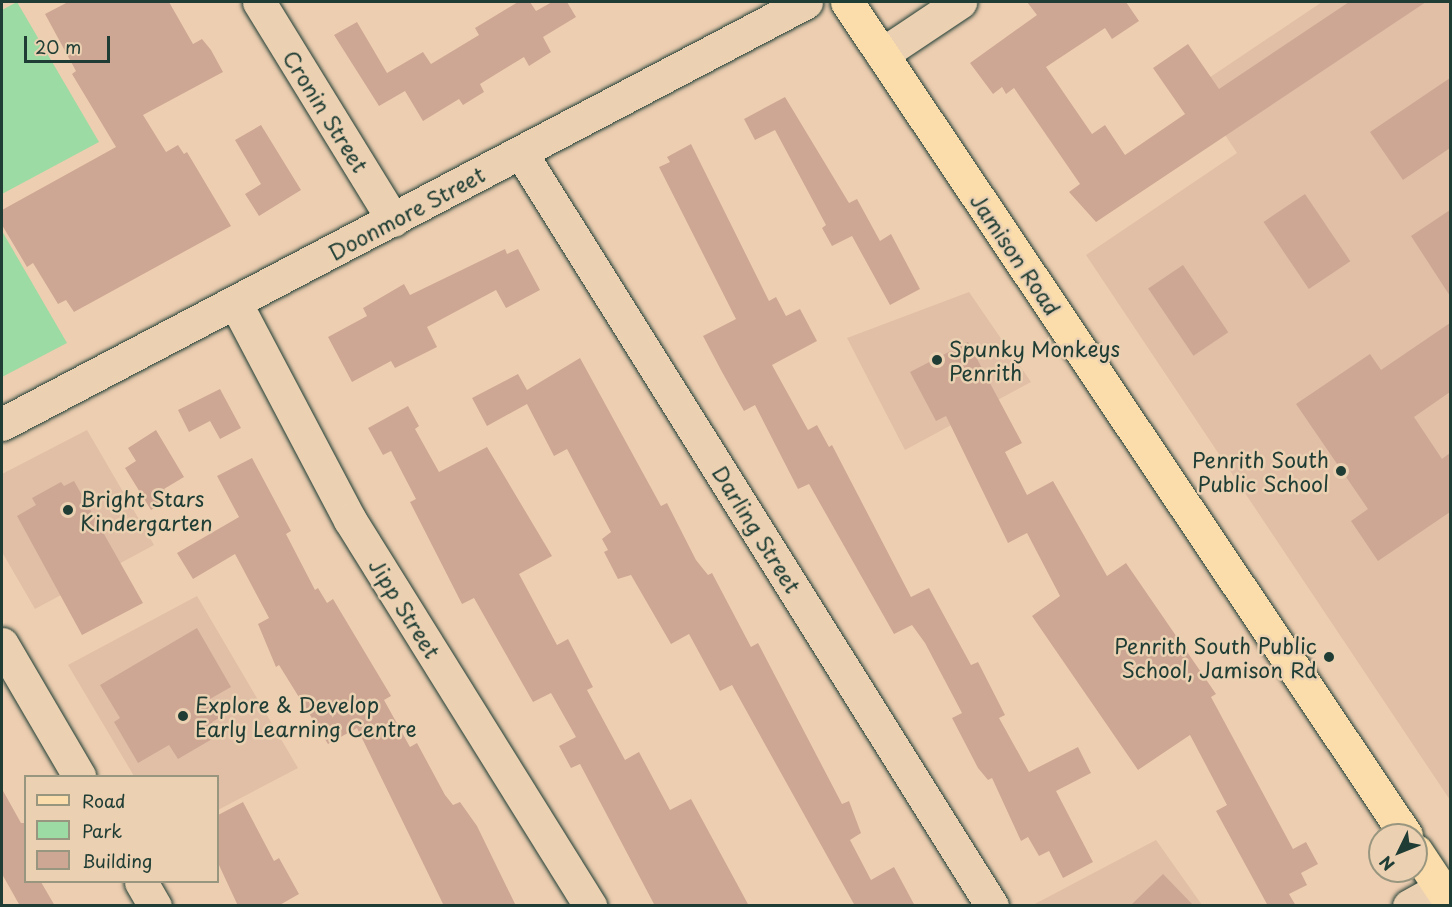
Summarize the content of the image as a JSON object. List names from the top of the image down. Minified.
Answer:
{"streets":{"main road":["Jamison Road"],"street":["Cronin Street","Doonmore Street","Darling Street","Jipp Street"]},"crossings":[["Cronin Street","Doonmore Street"],["Doonmore Street","Darling Street"],["Doonmore Street","Jipp Street"]],"places":["Spunky Monkeys Penrith","Penrith South Public School","Bright Stars Kindergarten","Penrith South Public School, Jamison Rd","Explore & Develop Early Learning Centre"],"legend":["Road","Park","Building"],"scale_bar":"20 m","north":"bottom left"}
